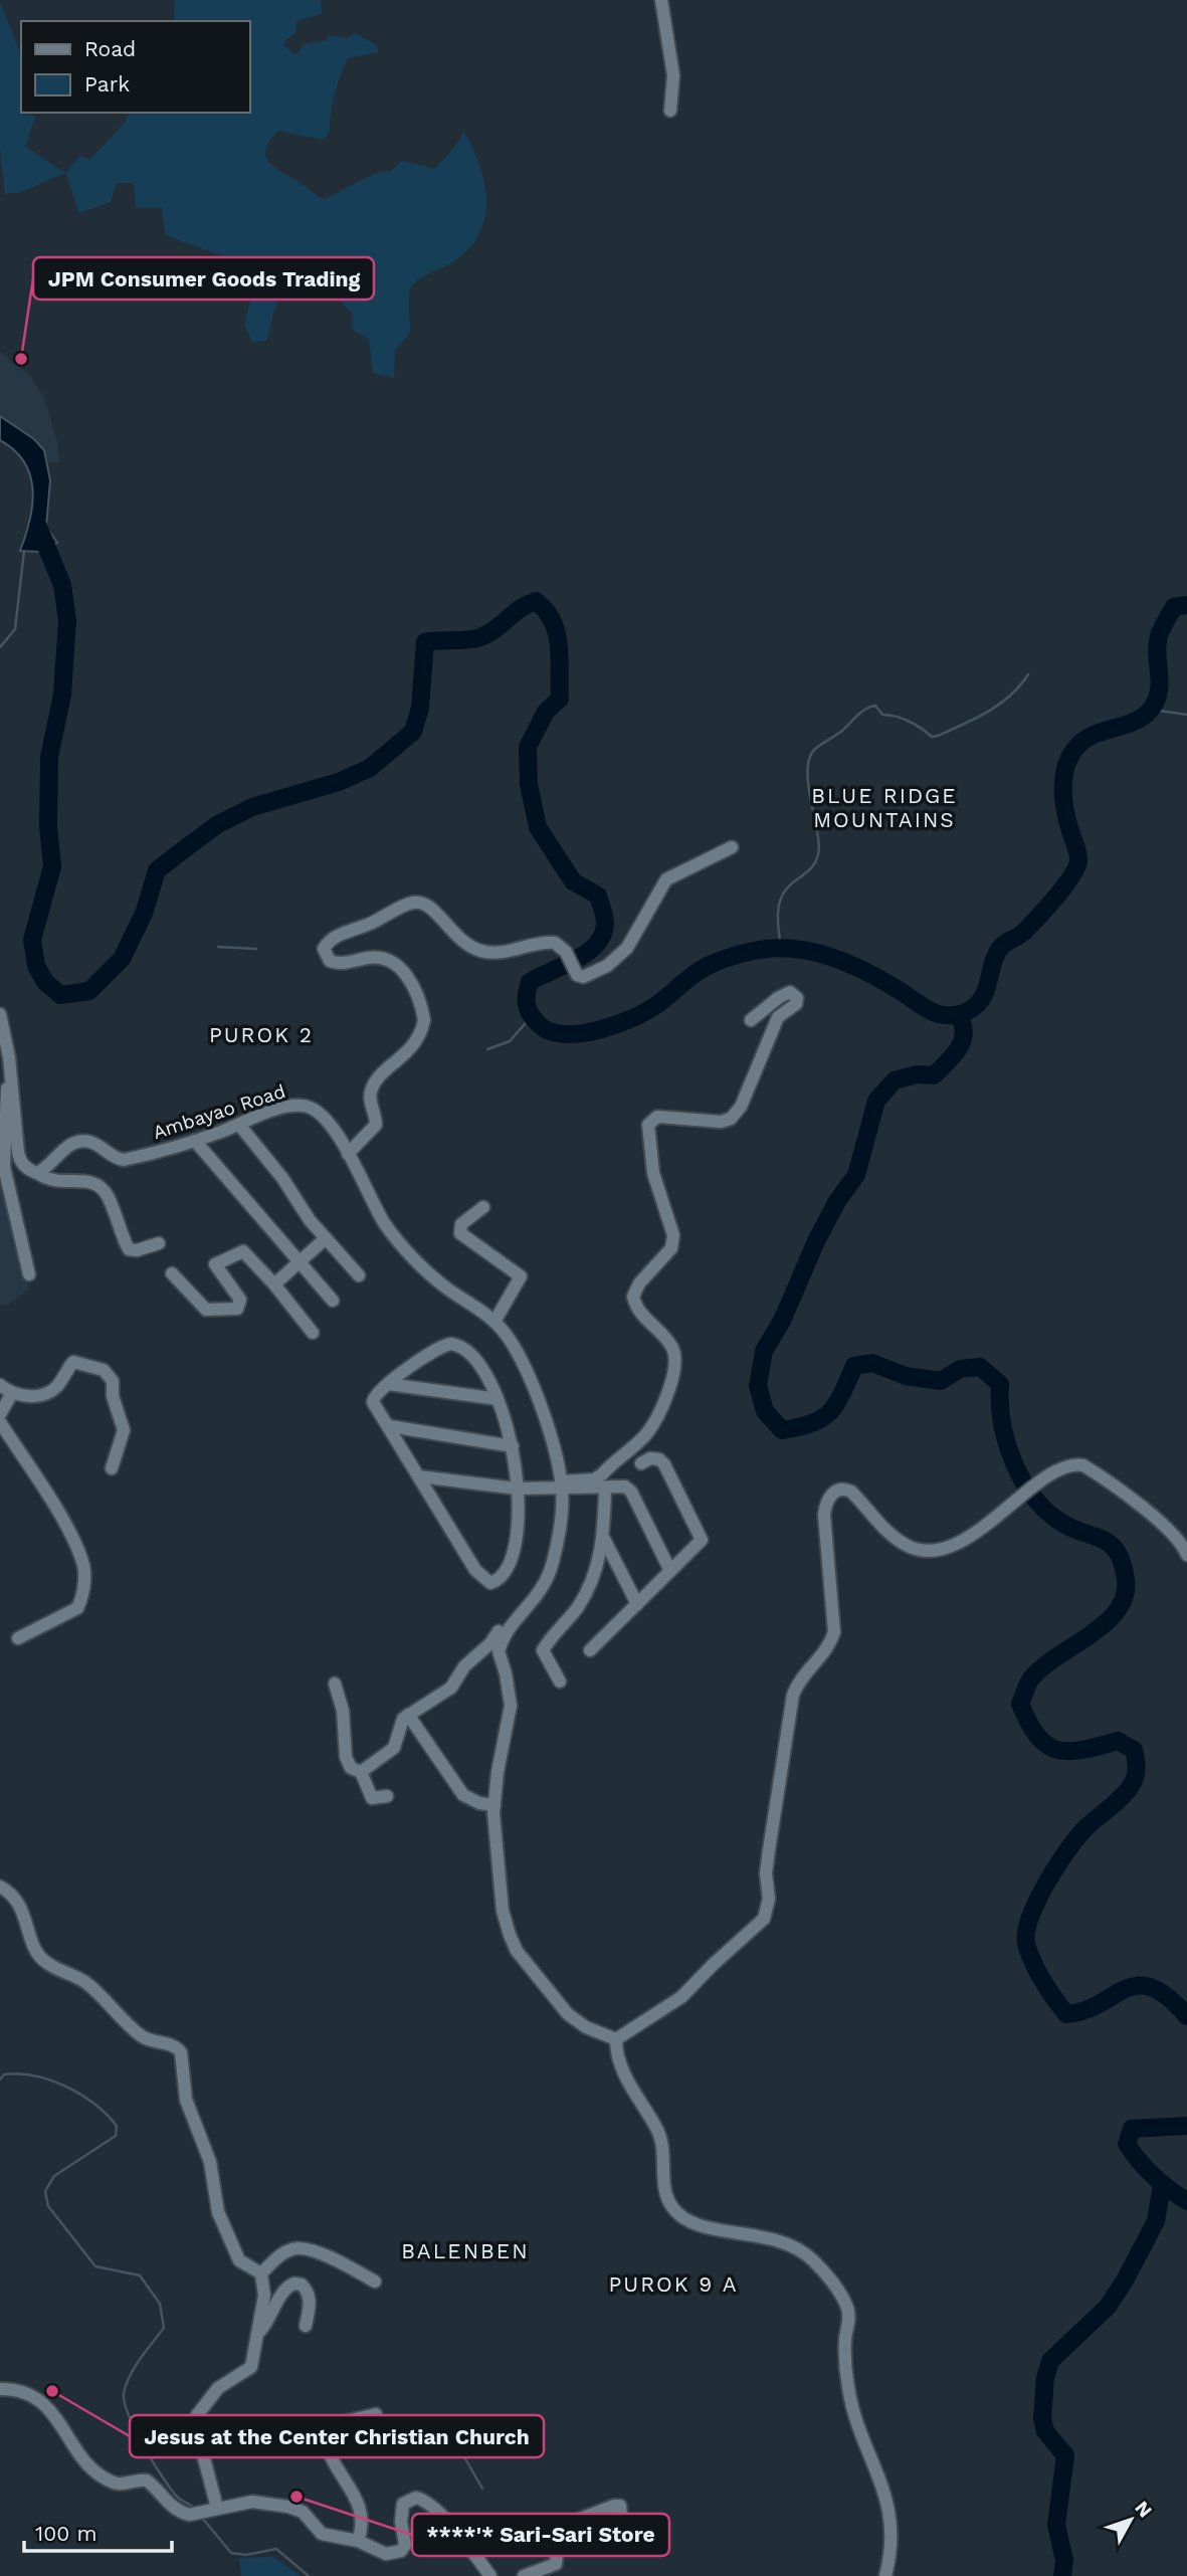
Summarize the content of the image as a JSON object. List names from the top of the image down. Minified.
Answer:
{"streets":{"street":["Ambayao Road"]},"districts":["BLUE RIDGE MOUNTAINS","PUROK 2","BALENBEN","PUROK 9 A"],"places":["JPM Consumer Goods Trading","Jesus at the Center Christian Church","****'* Sari-Sari Store"],"legend":["Road","Park"],"scale_bar":"100 m","north":"top right"}
